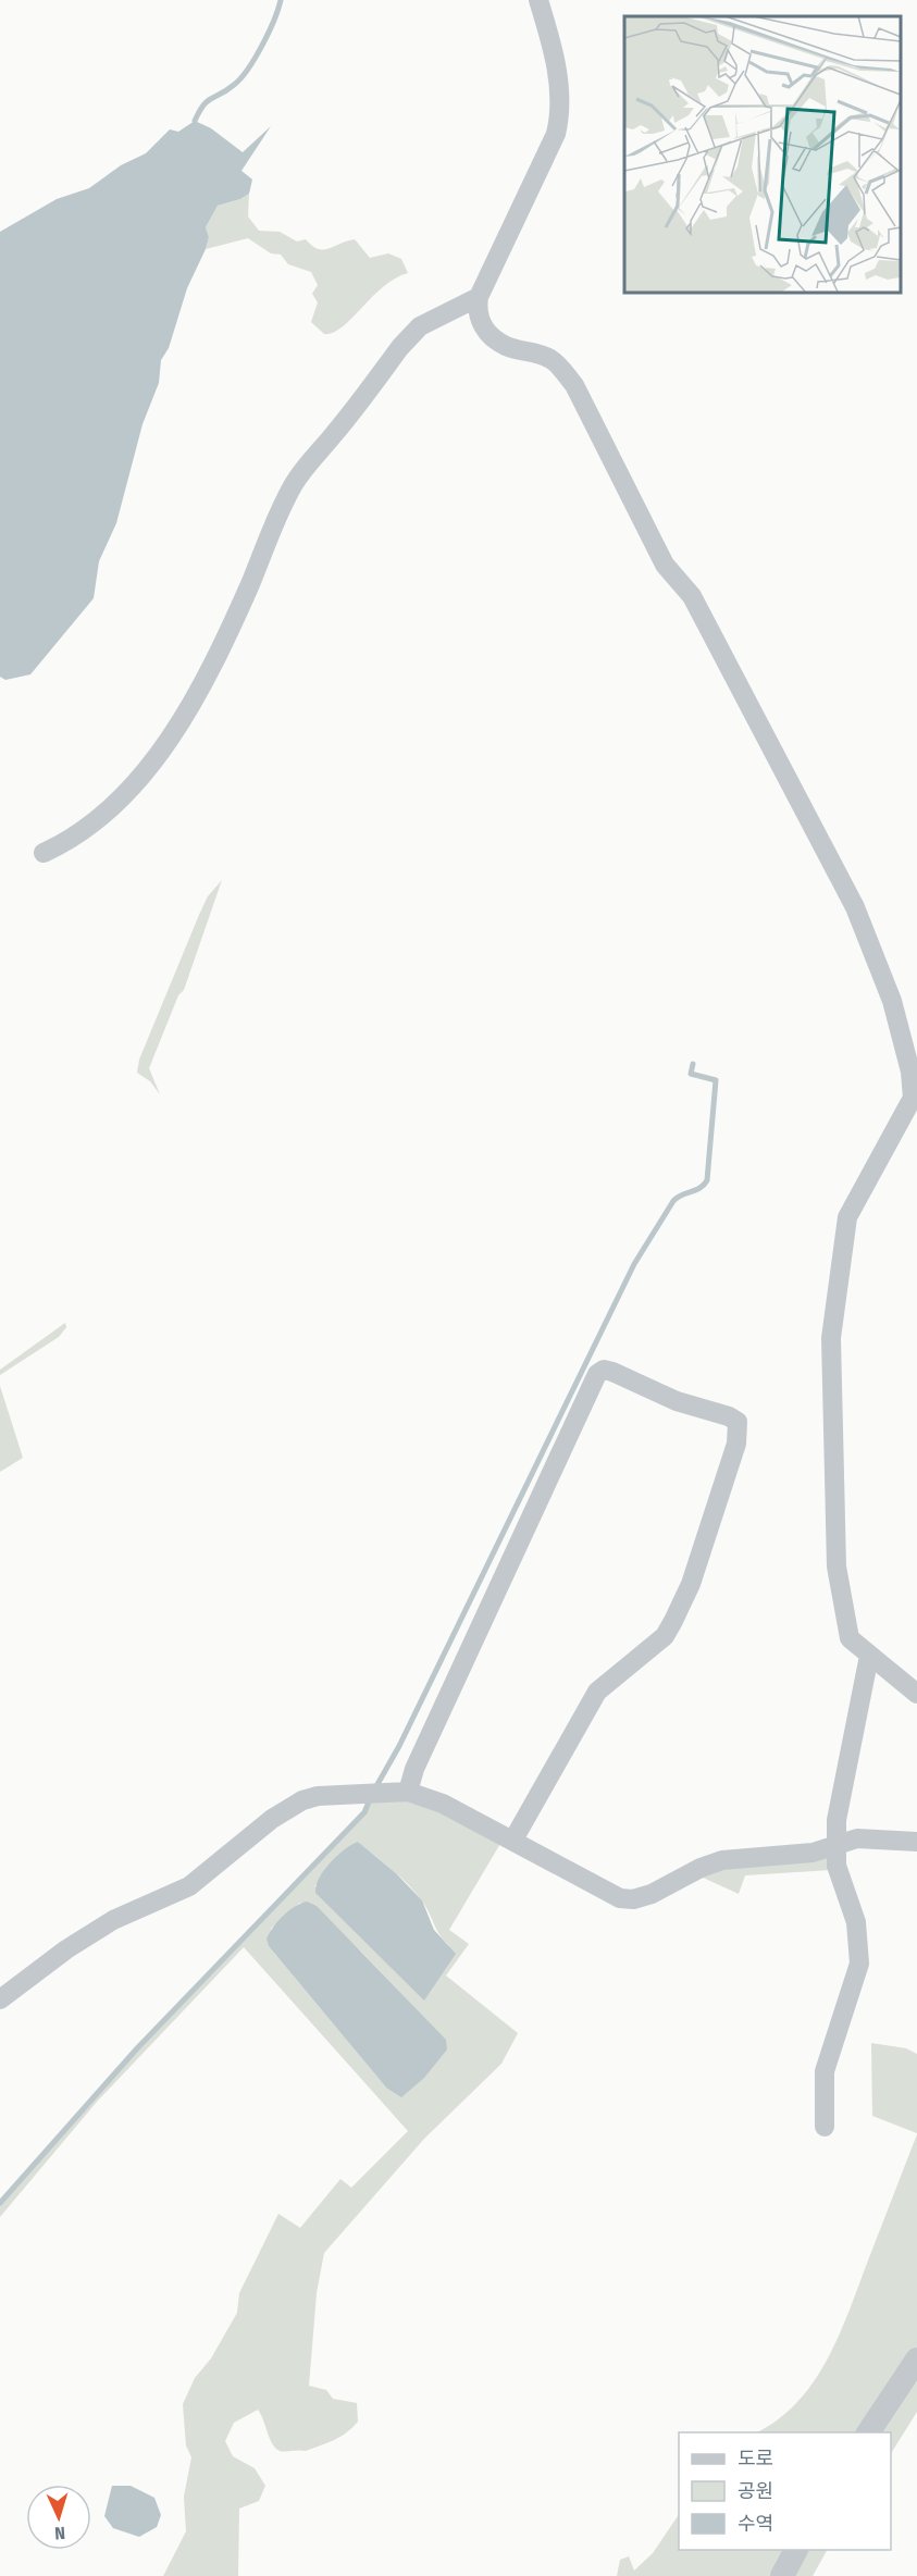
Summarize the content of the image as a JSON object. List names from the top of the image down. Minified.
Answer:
{"legend":["도로","공원","수역"],"north":"bottom"}
